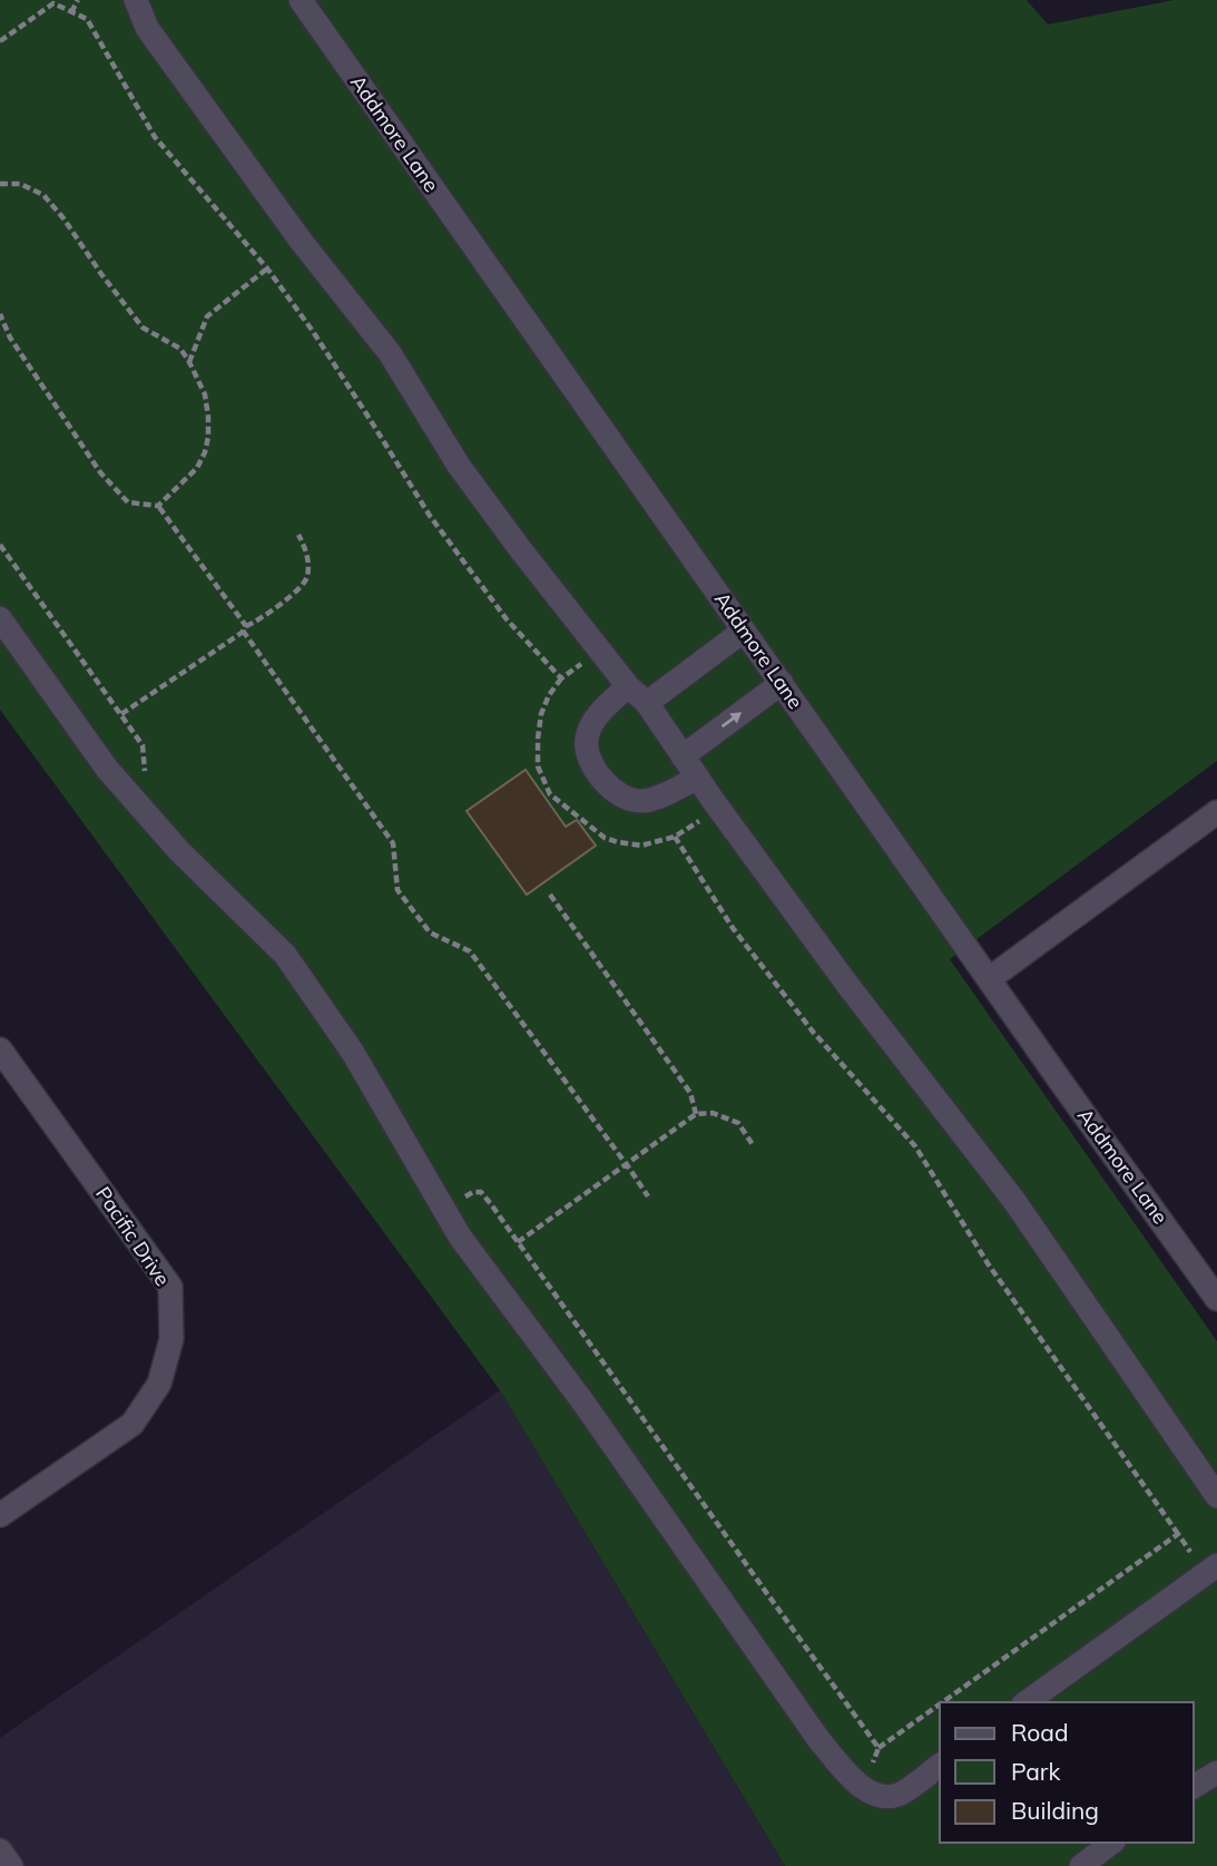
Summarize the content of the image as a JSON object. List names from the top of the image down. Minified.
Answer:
{"streets":{"street":["Addmore Lane","Pacific Drive"]},"legend":["Road","Park","Building"]}
